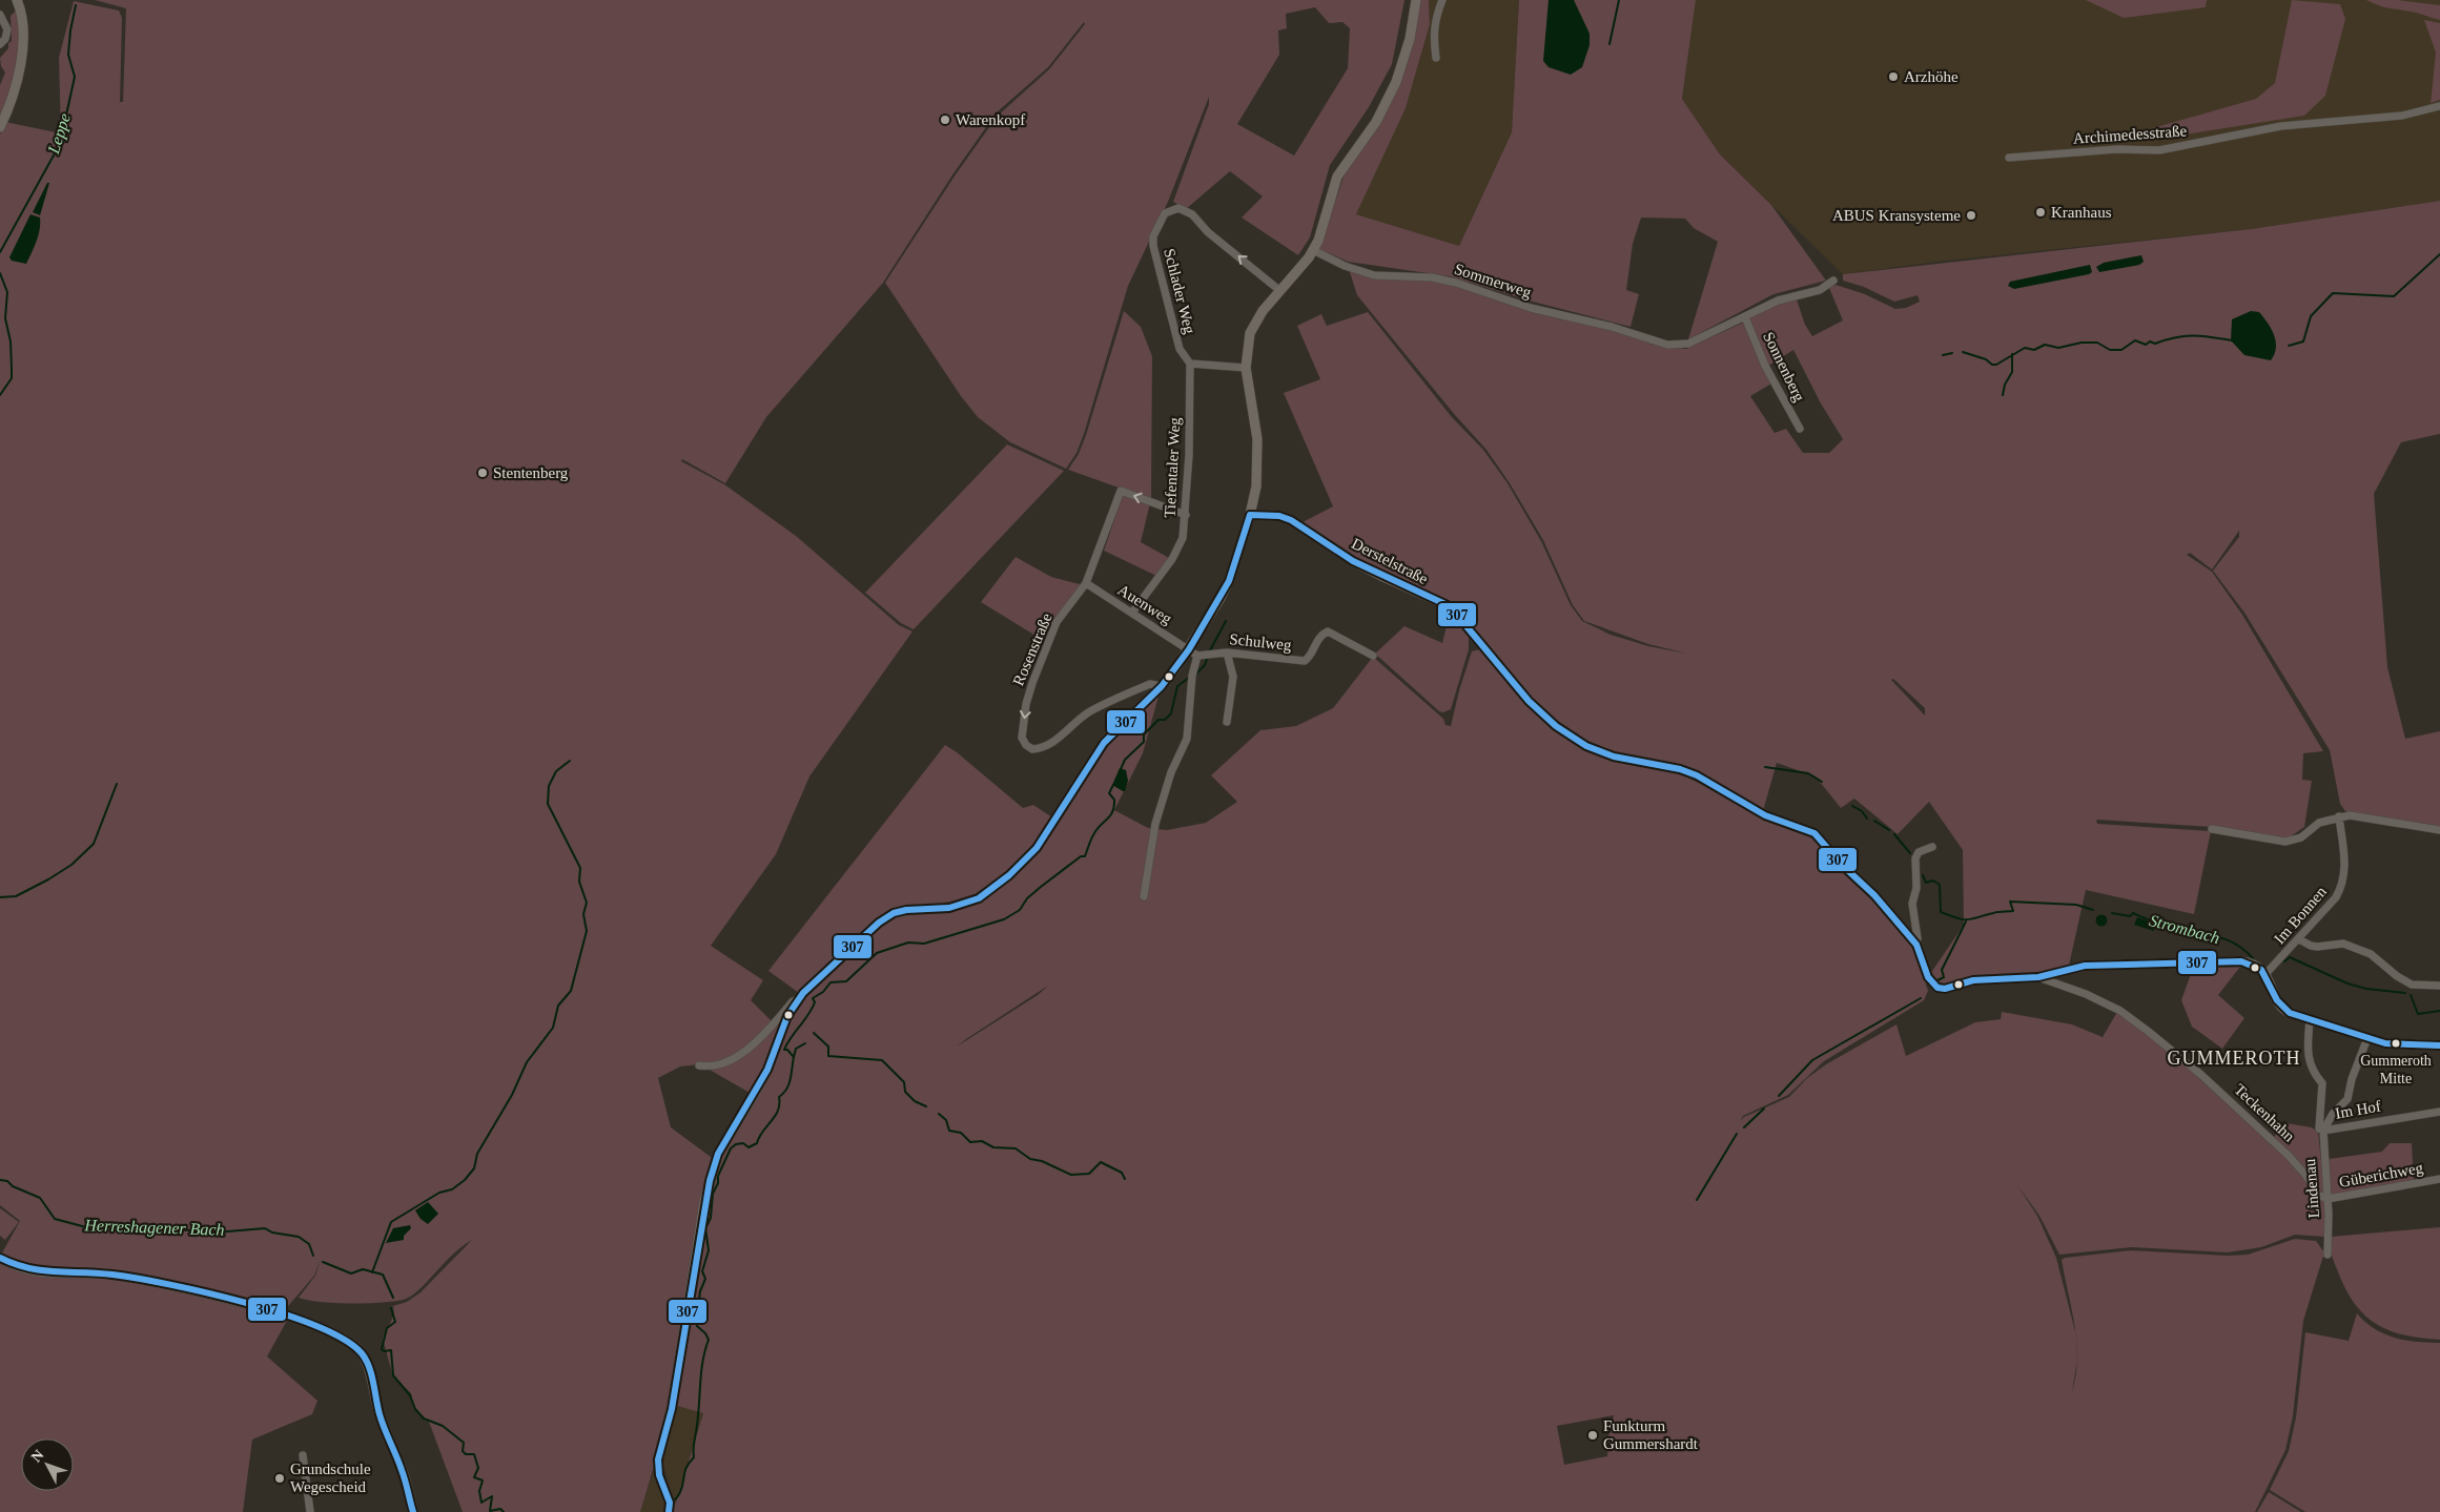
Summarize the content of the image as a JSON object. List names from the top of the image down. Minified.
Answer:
{"streets":{"street":["Archimedesstraße","Sommerweg","Schlader Weg","Sonnenberg","Tiefentaler Weg","Derstelstraße","Auenweg","Schulweg","Rosenstraße","Im Bonnen","Im Hof","Teckenhahn","Güberichweg","Lindenau"]},"crossings":[["Sommerweg","Sonnenberg"],["Schlader Weg","Tiefentaler Weg"],["Tiefentaler Weg","Auenweg"],["Tiefentaler Weg","Rosenstraße"],["Auenweg","Rosenstraße"],["Im Hof","Lindenau"],["Teckenhahn","Güberichweg"],["Teckenhahn","Lindenau"],["Güberichweg","Lindenau"]],"districts":["GUMMEROTH"],"water":["Leppe","Strombach","Herreshagener Bach"],"places":["Arzhöhe","Warenkopf","Kranhaus","ABUS Kransysteme","Stentenberg","Gummeroth Mitte","Funkturm Gummershardt","Grundschule Wegescheid"],"lines":["transit line 307"],"north":"top left"}
